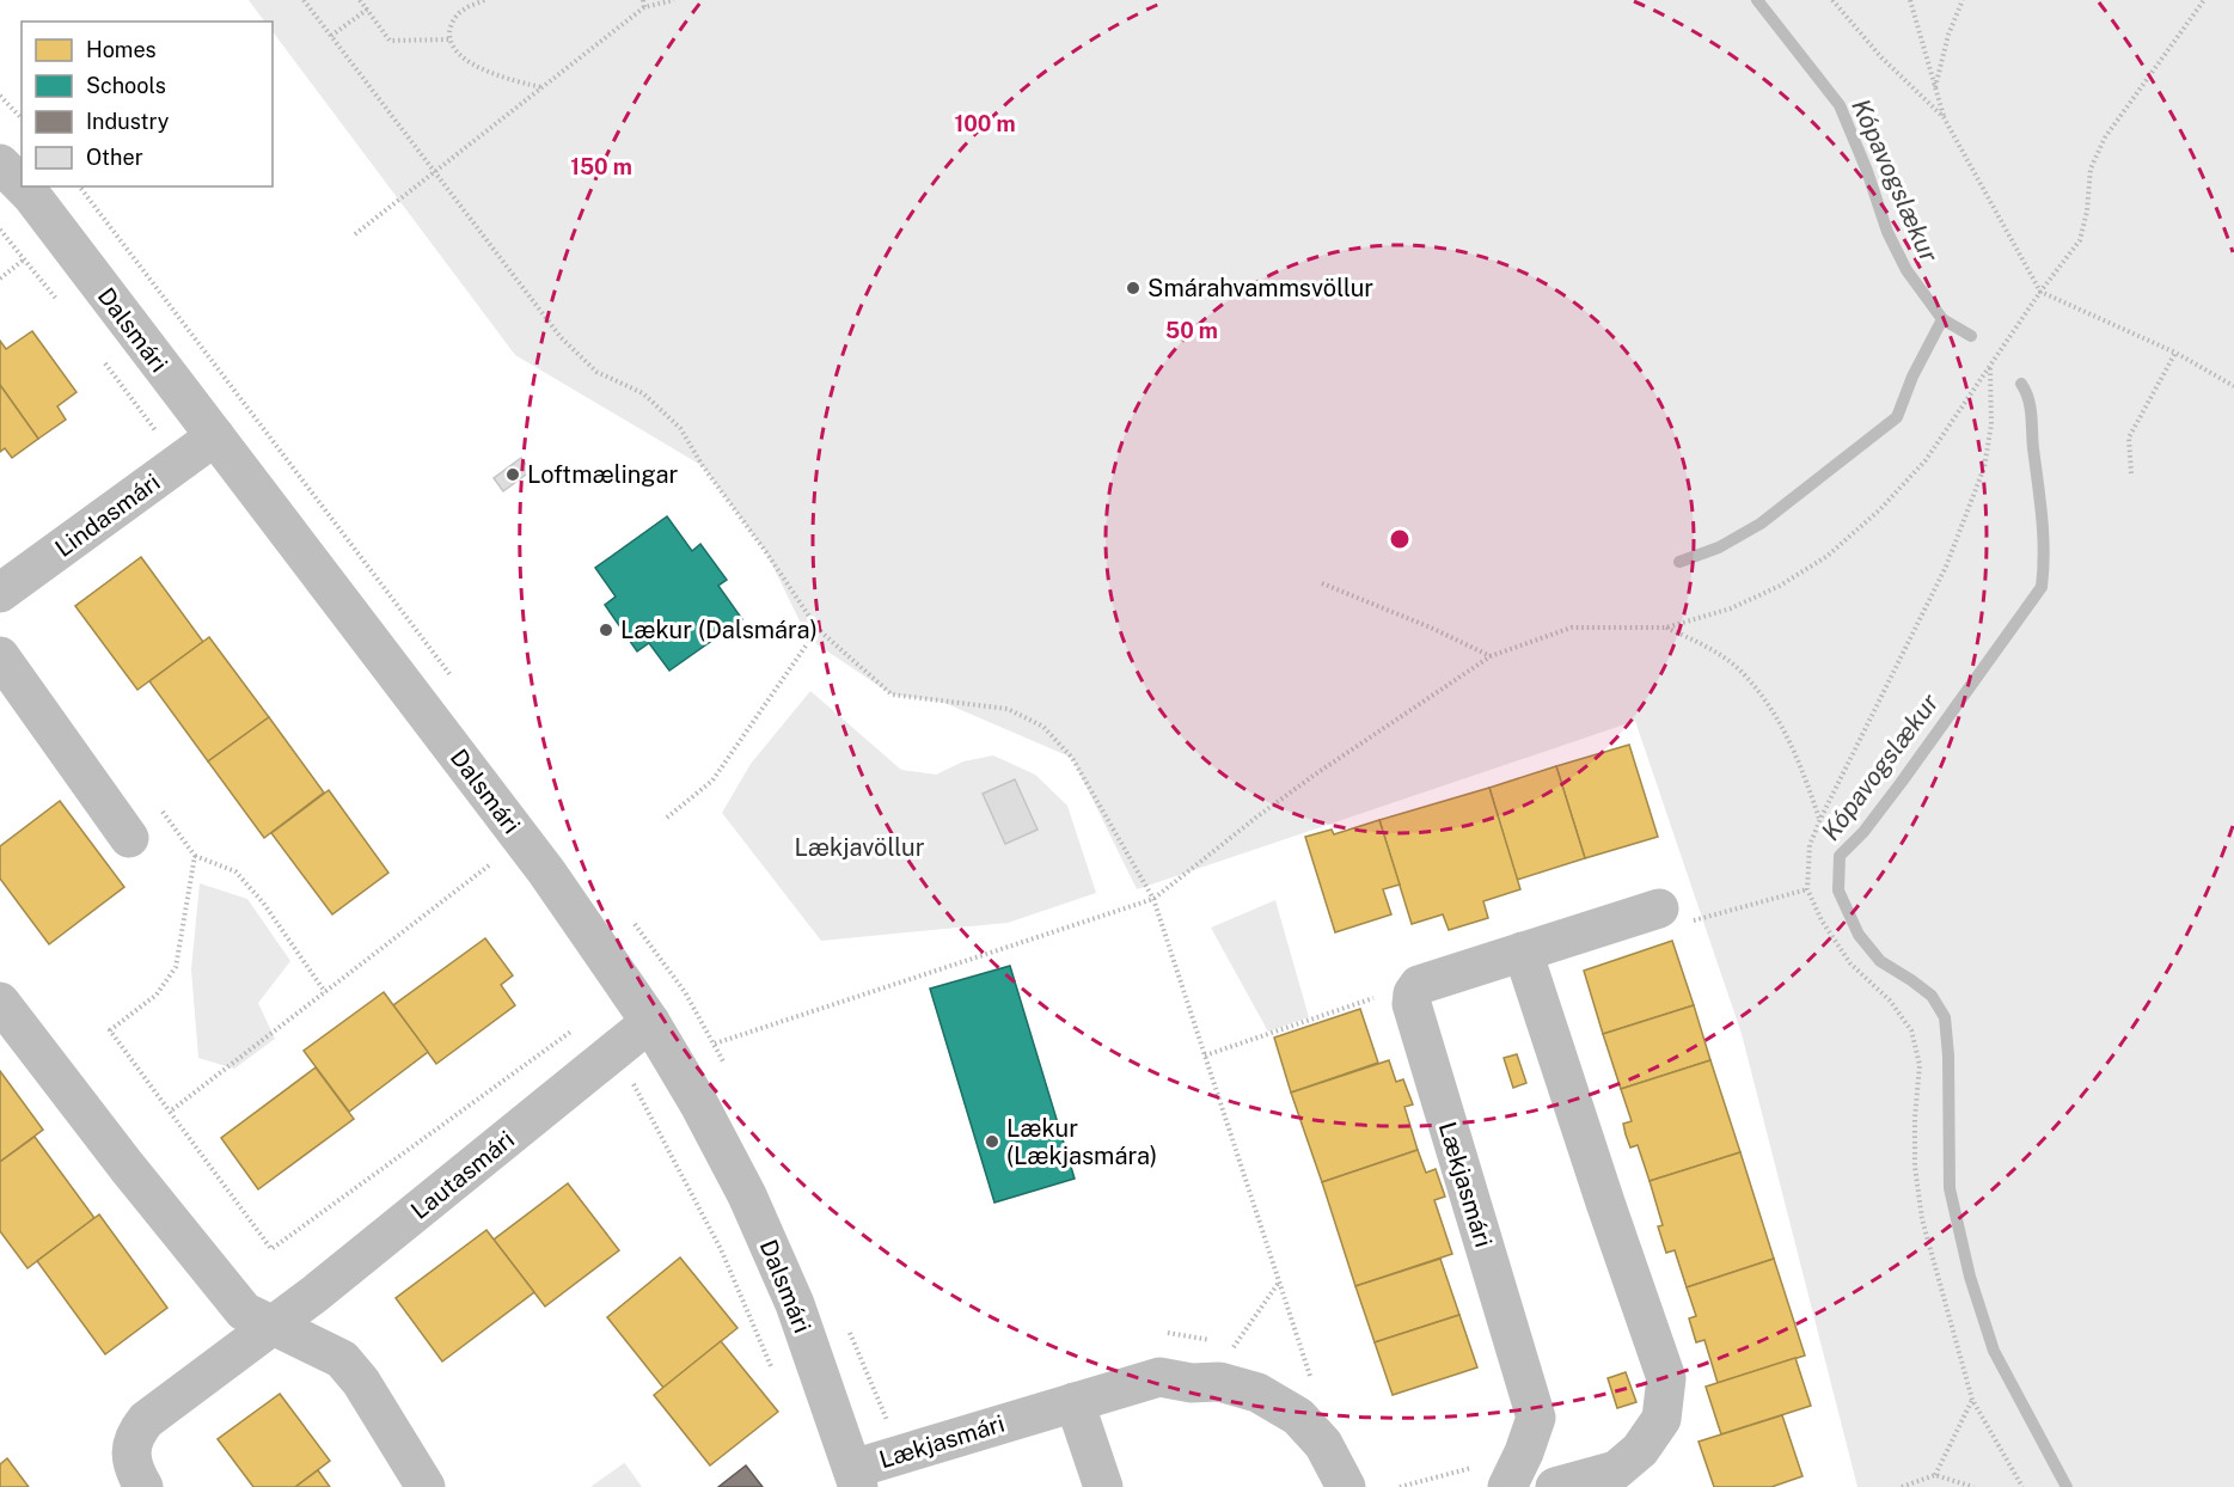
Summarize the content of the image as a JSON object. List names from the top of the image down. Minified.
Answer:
{"streets":{"street":["Dalsmári","Lindasmári","Lautasmári","Lækjasmári"]},"crossings":[["Dalsmári","Lindasmári"],["Dalsmári","Lautasmári"],["Dalsmári","Lækjasmári"]],"water":["Kópavogslækur"],"parks":["Lækjavöllur"],"places":["Smárahvammsvöllur","Loftmælingar","Lækur (Dalsmára)","Lækur (Lækjasmára)"],"legend":["Homes","Schools","Industry","Other"],"rings":["100 m","150 m","50 m"]}
